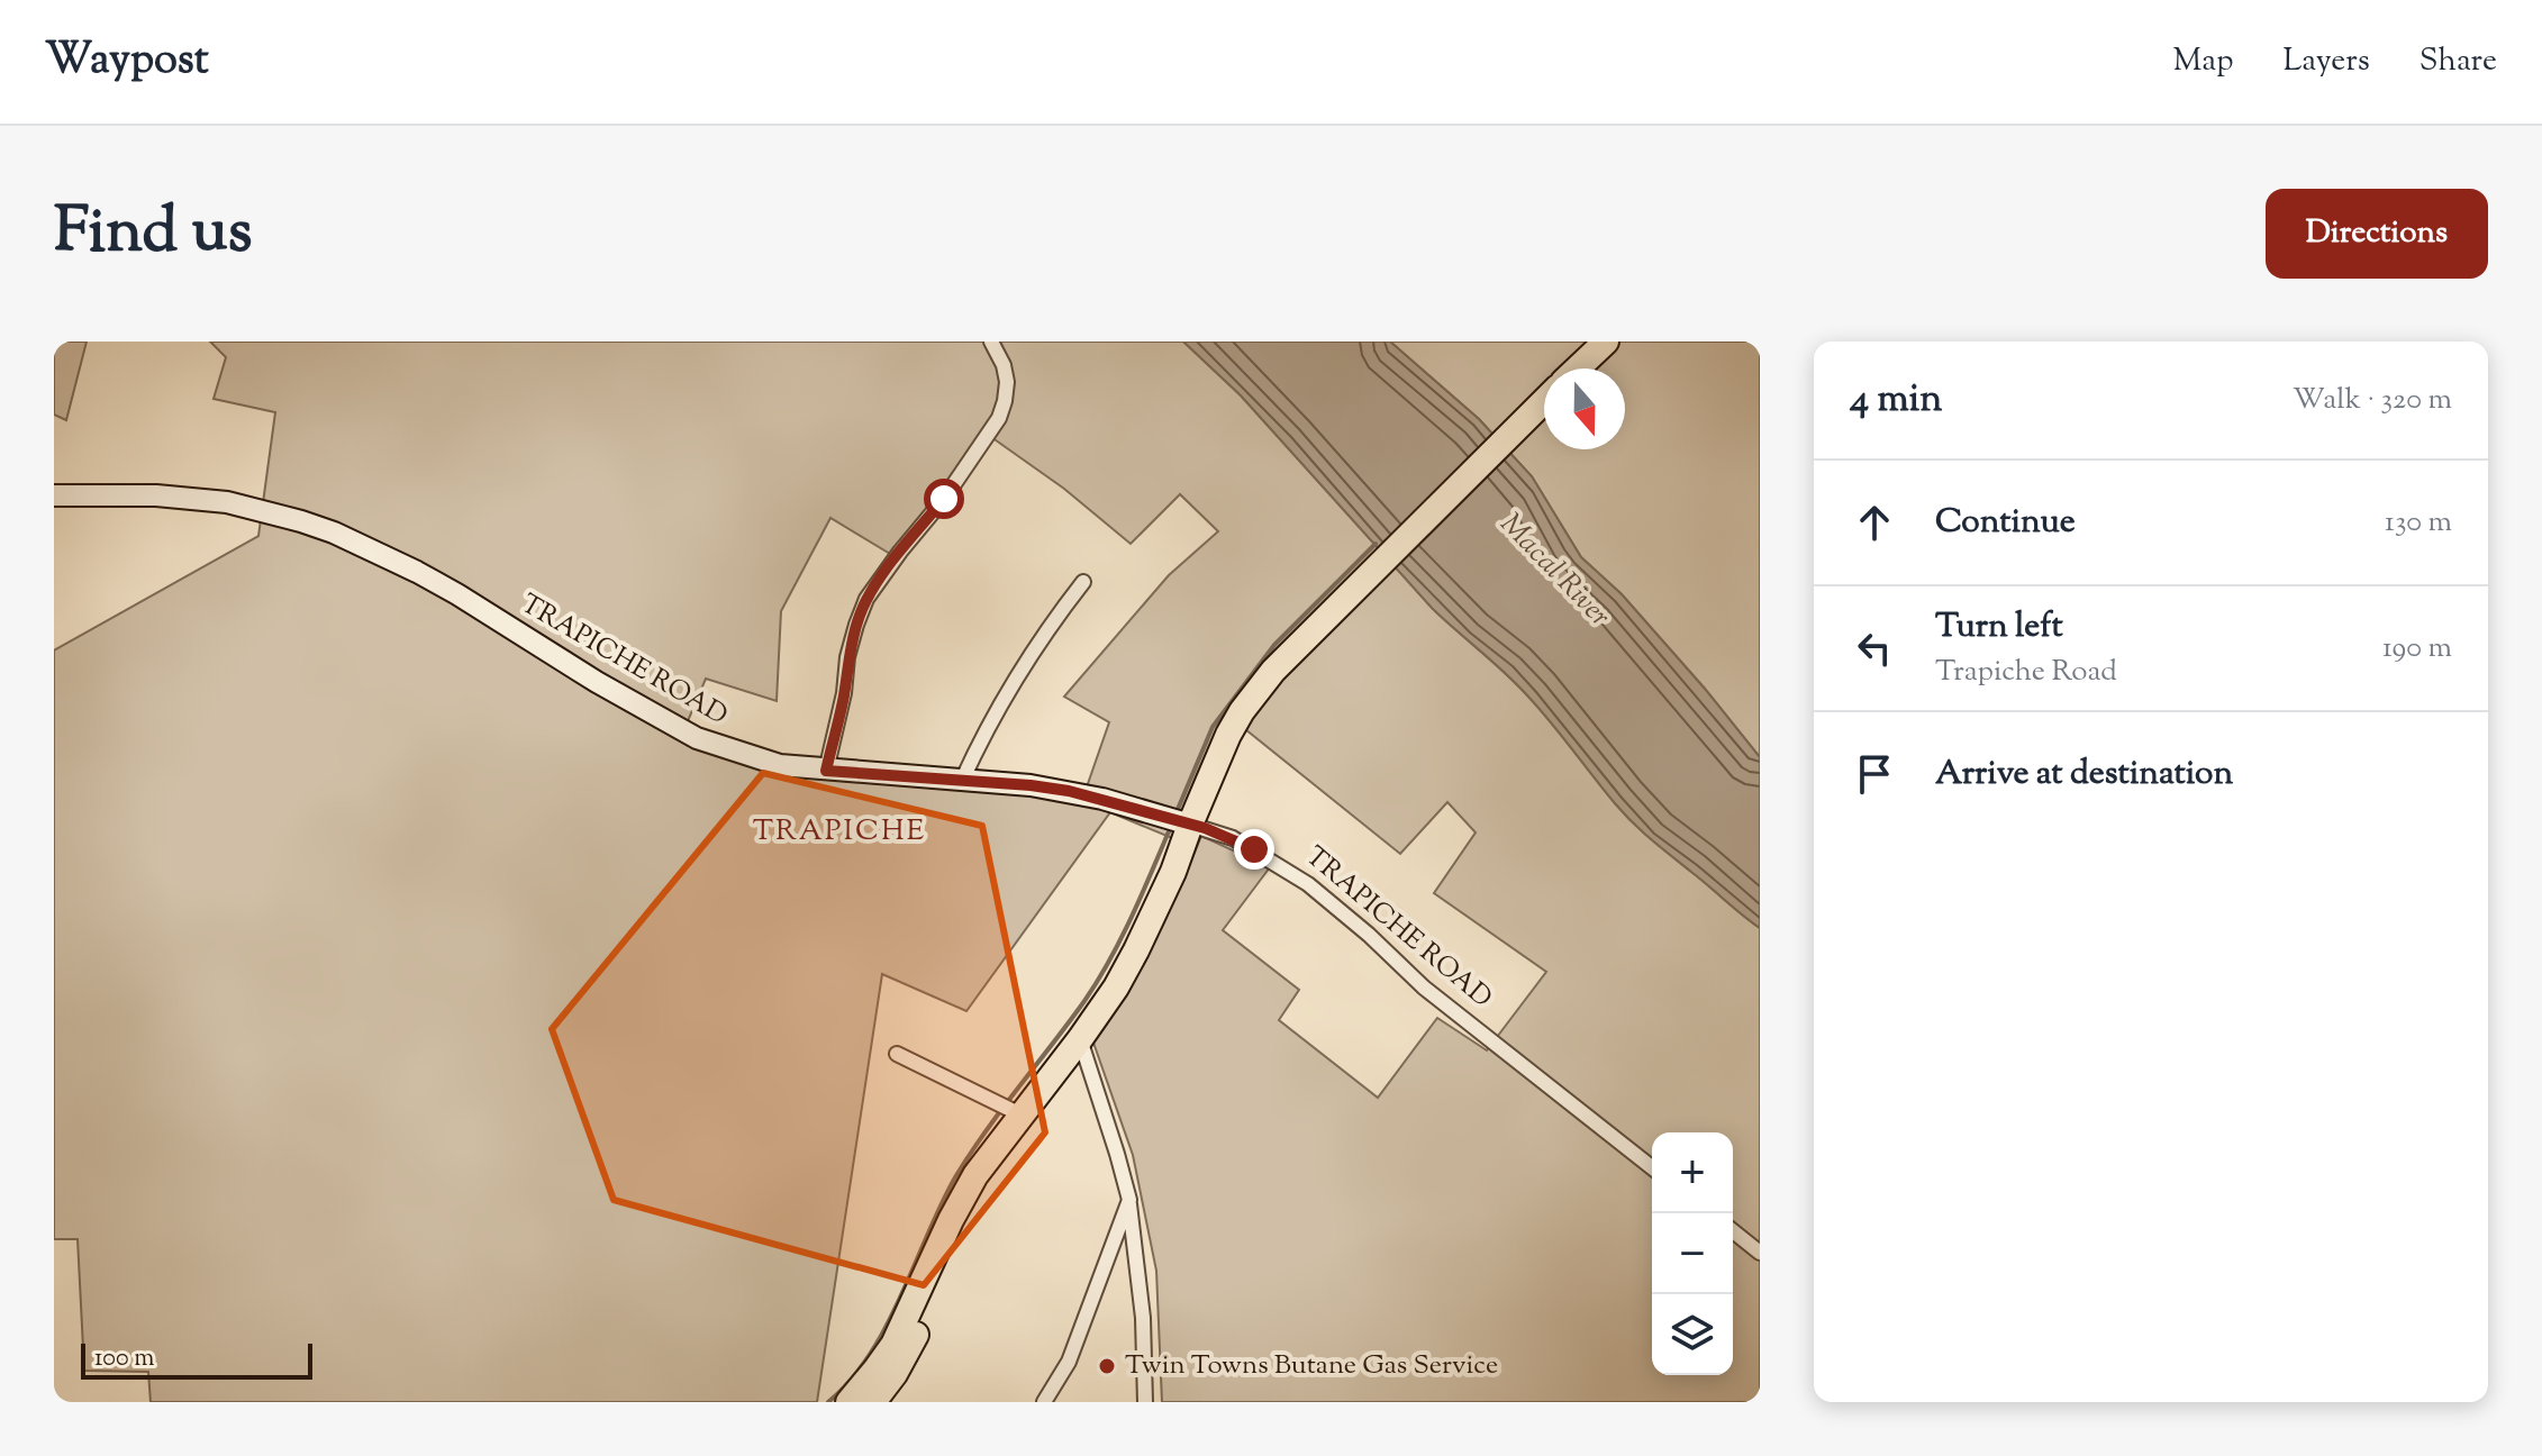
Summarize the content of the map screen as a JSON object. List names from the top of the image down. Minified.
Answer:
{"streets":{"street":["TRAPICHE ROAD"]},"districts":["TRAPICHE"],"water":["Macal River"],"places":["Twin Towns Butane Gas Service"],"scale_bar":"100 m","north":"bottom","page":{"header":"Waypost","nav":["Map","Layers","Share"],"title":"Find us","buttons":"Directions","heading":["4 min","Walk · 320 m"],"list":[["Continue","130 m"],["Turn left","Trapiche Road","190 m"],"Arrive at destination"],"map_buttons":["+","−"],"scale":"100 m"}}
